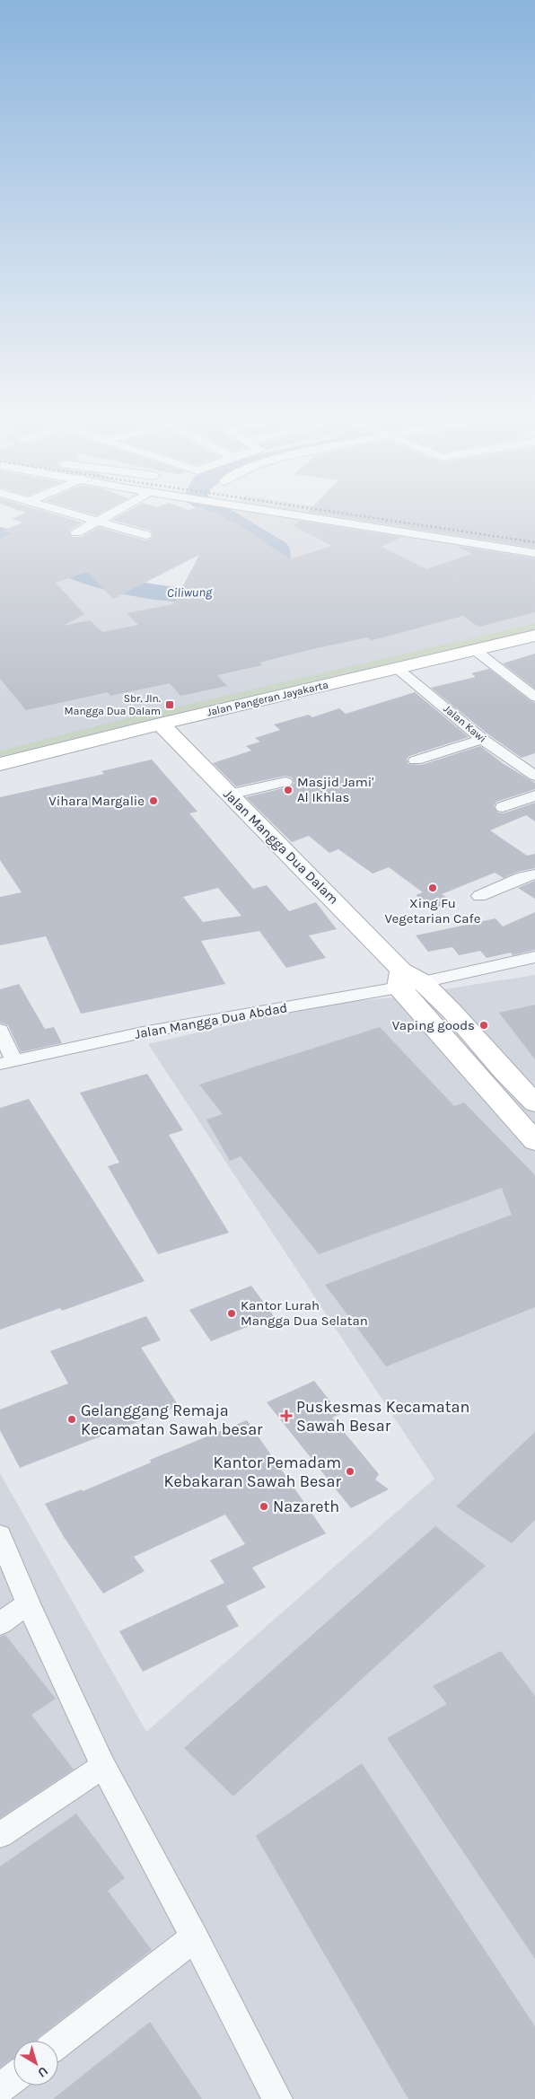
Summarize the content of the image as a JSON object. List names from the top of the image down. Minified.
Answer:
{"streets":{"main road":["Jalan Pangeran Jayakarta","Jalan Mangga Dua Dalam"],"street":["Jalan Kawi","Jalan Mangga Dua Abdad"]},"crossings":[["Jalan Pangeran Jayakarta","Jalan Kawi"],["Jalan Pangeran Jayakarta","Jalan Mangga Dua Dalam"],["Jalan Mangga Dua Dalam","Jalan Mangga Dua Abdad"]],"water":["Ciliwung"],"places":{"transit":["Sbr. Jln. Mangga Dua Dalam"],"other":["Masjid Jami' Al Ikhlas","Vihara Margalie","Xing Fu Vegetarian Cafe","Vaping goods","Kantor Lurah Mangga Dua Selatan","Gelanggang Remaja Kecamatan Sawah besar","Kantor Pemadam Kebakaran Sawah Besar","Nazareth"],"health":["Puskesmas Kecamatan Sawah Besar"]},"north":"bottom right"}
